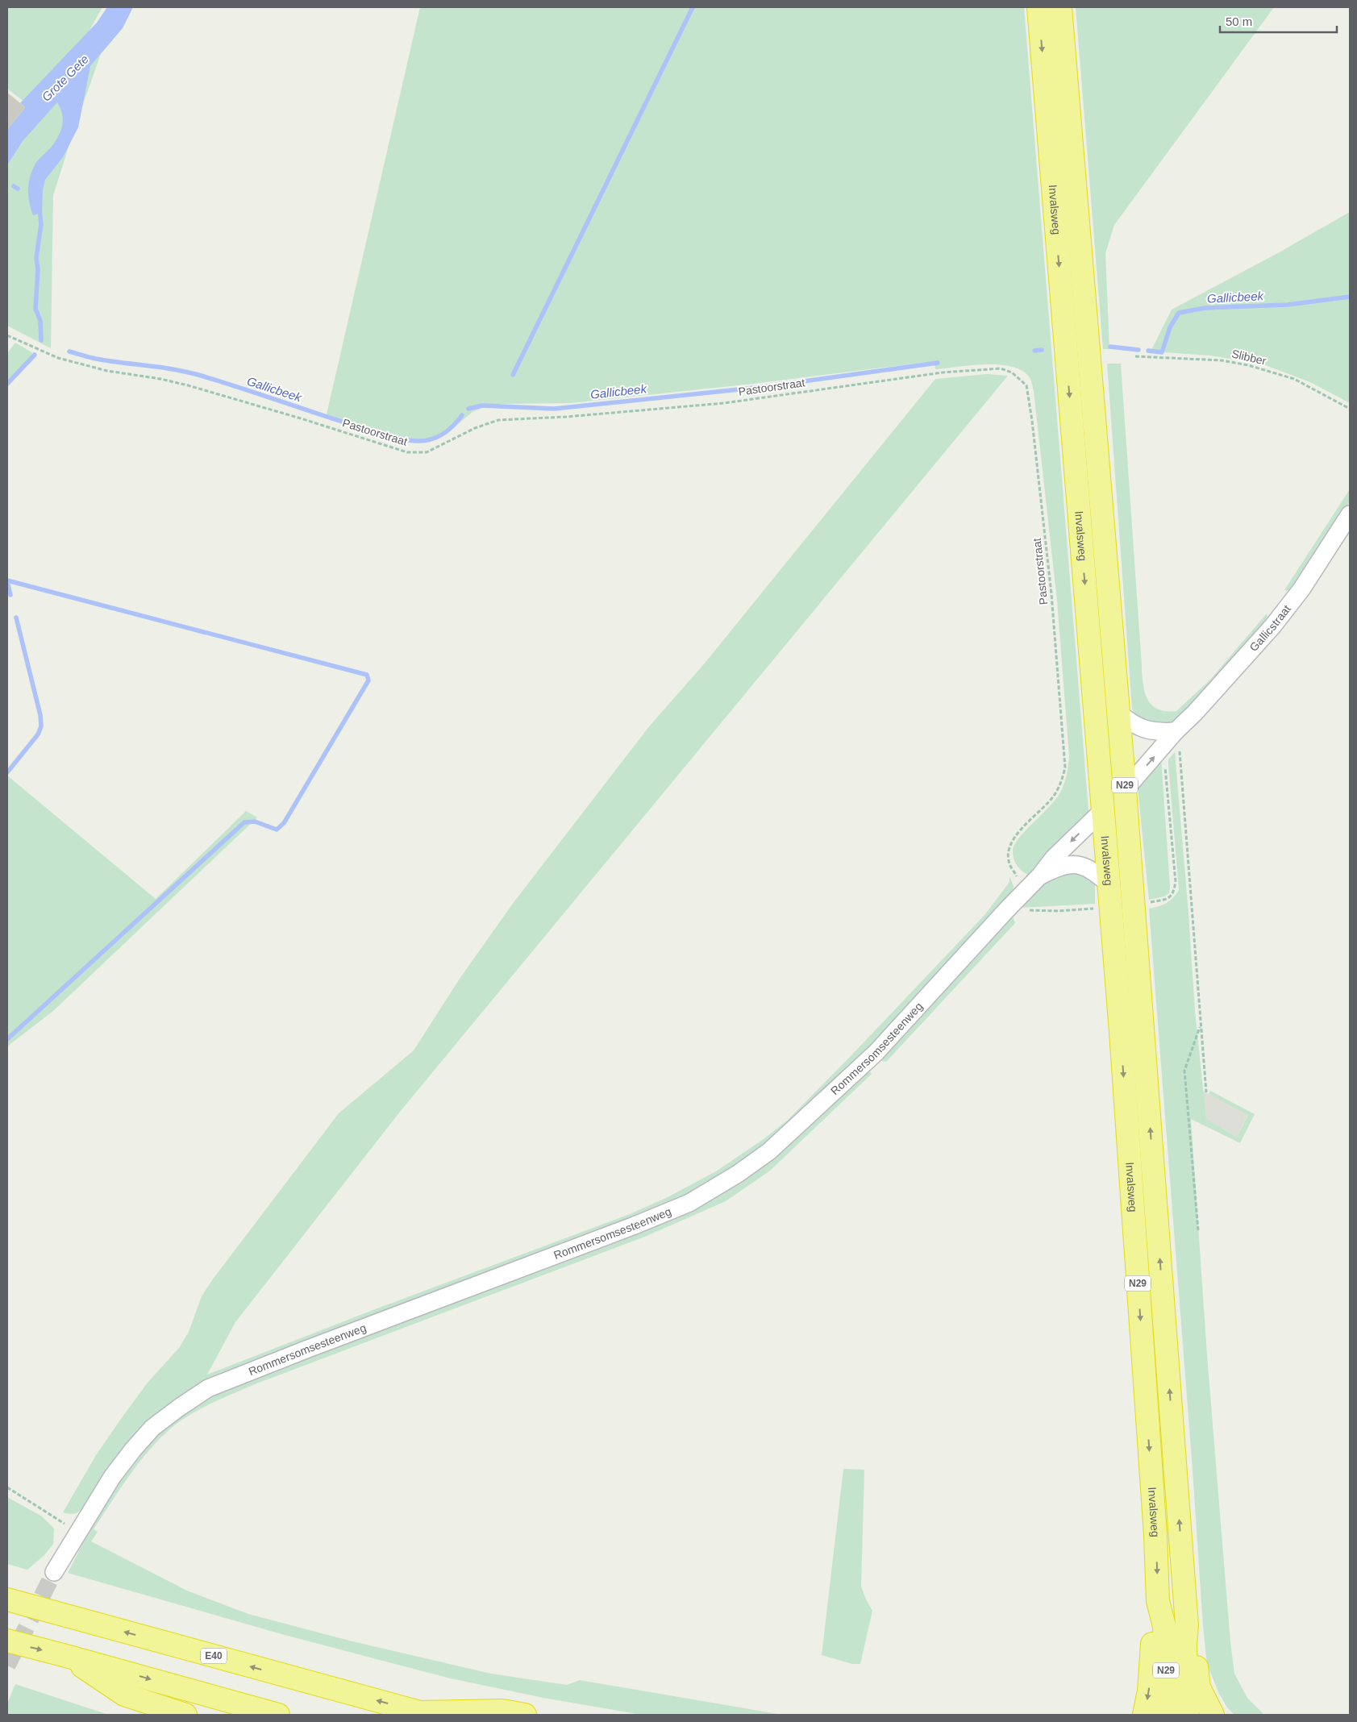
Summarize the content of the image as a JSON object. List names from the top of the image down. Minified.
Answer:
{"streets":{"highway":["Invalsweg","N29","E40"],"street":["Gallicstraat","Rommersomsesteenweg"],"path":["Slibber","Pastoorstraat"]},"crossings":[["Invalsweg","Gallicstraat"],["Invalsweg","Rommersomsesteenweg"],["Pastoorstraat","Rommersomsesteenweg"]],"water":["Grote Gete","Gallicbeek"],"scale_bar":"50 m"}
